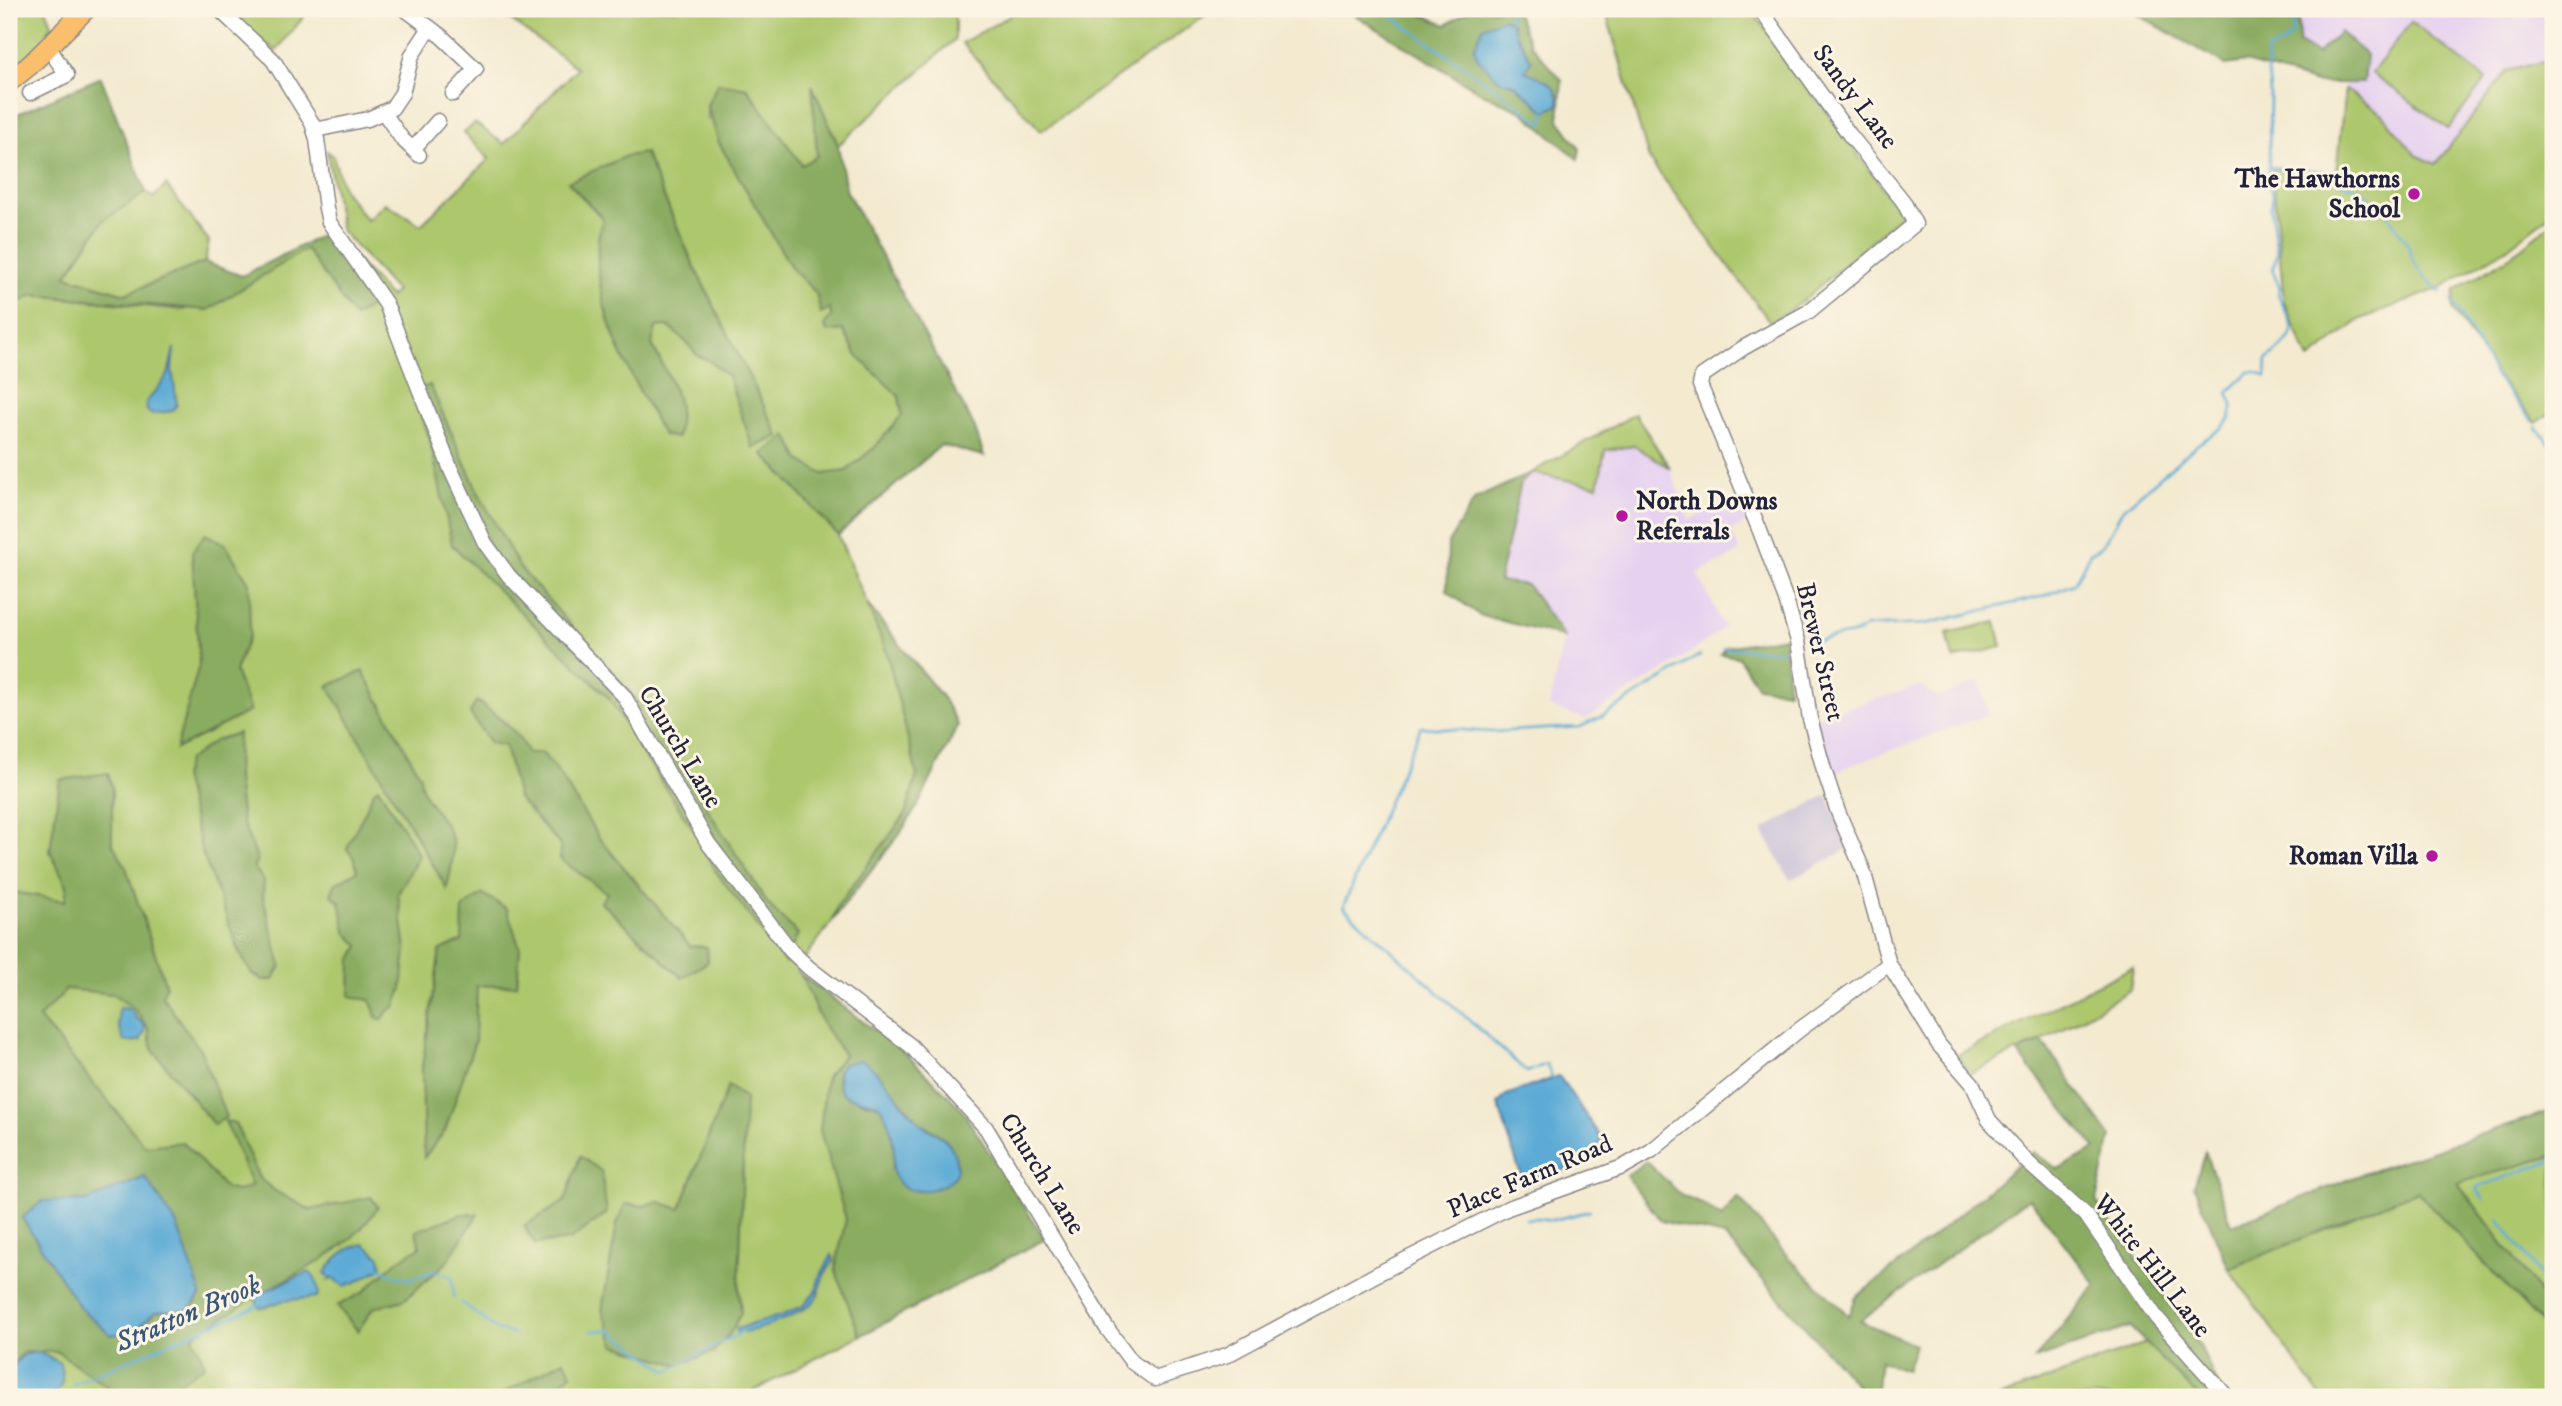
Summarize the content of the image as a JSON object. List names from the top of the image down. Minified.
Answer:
{"streets":{"street":["Sandy Lane","Brewer Street","Church Lane","Place Farm Road","White Hill Lane"]},"crossings":[["Sandy Lane","Brewer Street"],["Brewer Street","Place Farm Road"],["Brewer Street","White Hill Lane"],["Church Lane","Place Farm Road"],["Place Farm Road","White Hill Lane"]],"water":["Stratton Brook"],"places":["The Hawthorns School","North Downs Referrals","Roman Villa"]}
